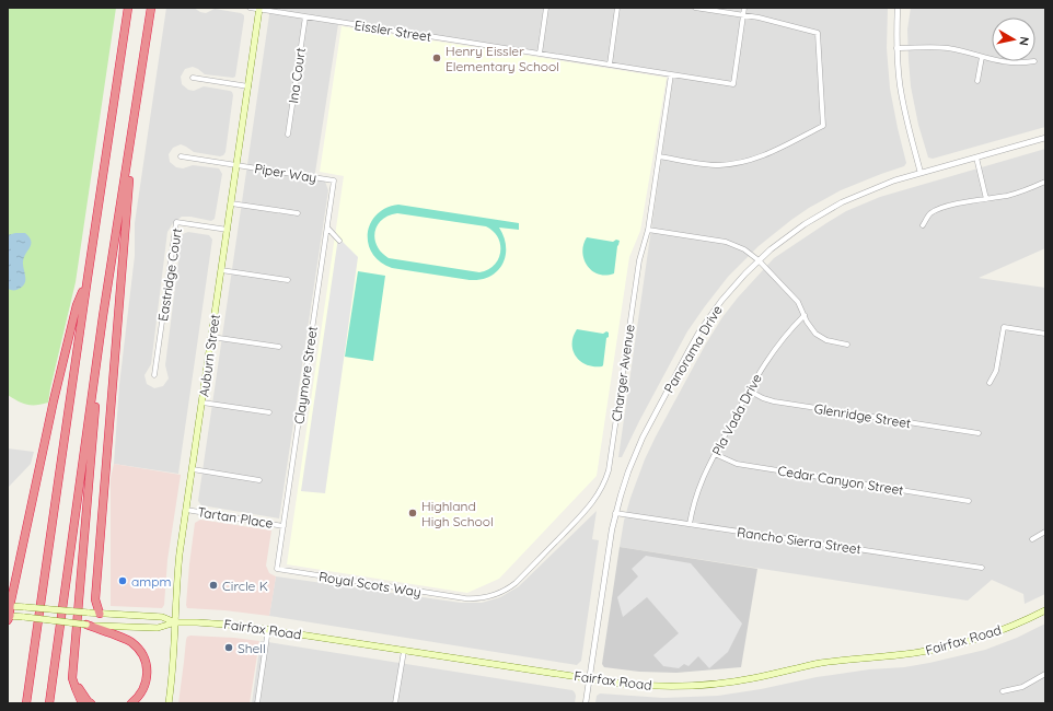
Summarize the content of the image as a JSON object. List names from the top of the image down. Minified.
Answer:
{"streets":{"main road":["Auburn Street","Fairfax Road"],"street":["Eissler Street","Ina Court","Piper Way","Eastridge Court","Panorama Drive","Charger Avenue","Claymore Street","Pla Vada Drive","Glenridge Street","Cedar Canyon Street","Tartan Place","Rancho Sierra Street","Royal Scots Way"]},"crossings":[["Eissler Street","Ina Court"],["Eissler Street","Auburn Street"],["Eissler Street","Charger Avenue"],["Piper Way","Auburn Street"],["Piper Way","Claymore Street"],["Eastridge Court","Auburn Street"],["Panorama Drive","Rancho Sierra Street"],["Panorama Drive","Fairfax Road"],["Auburn Street","Tartan Place"],["Auburn Street","Fairfax Road"],["Charger Avenue","Royal Scots Way"],["Claymore Street","Tartan Place"],["Claymore Street","Royal Scots Way"],["Pla Vada Drive","Glenridge Street"],["Pla Vada Drive","Cedar Canyon Street"],["Pla Vada Drive","Rancho Sierra Street"]],"places":["Henry Eissler Elementary School","Highland High School","ampm","Circle K","Shell"],"north":"right"}
